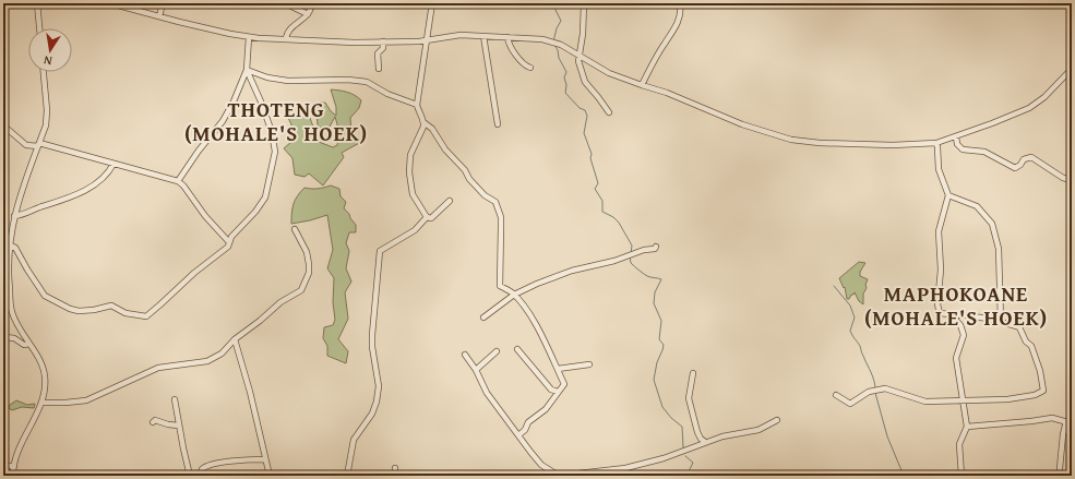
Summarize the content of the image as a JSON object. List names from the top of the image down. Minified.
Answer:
{"districts":["THOTENG (MOHALE'S HOEK)","MAPHOKOANE (MOHALE'S HOEK)"],"north":"bottom"}
